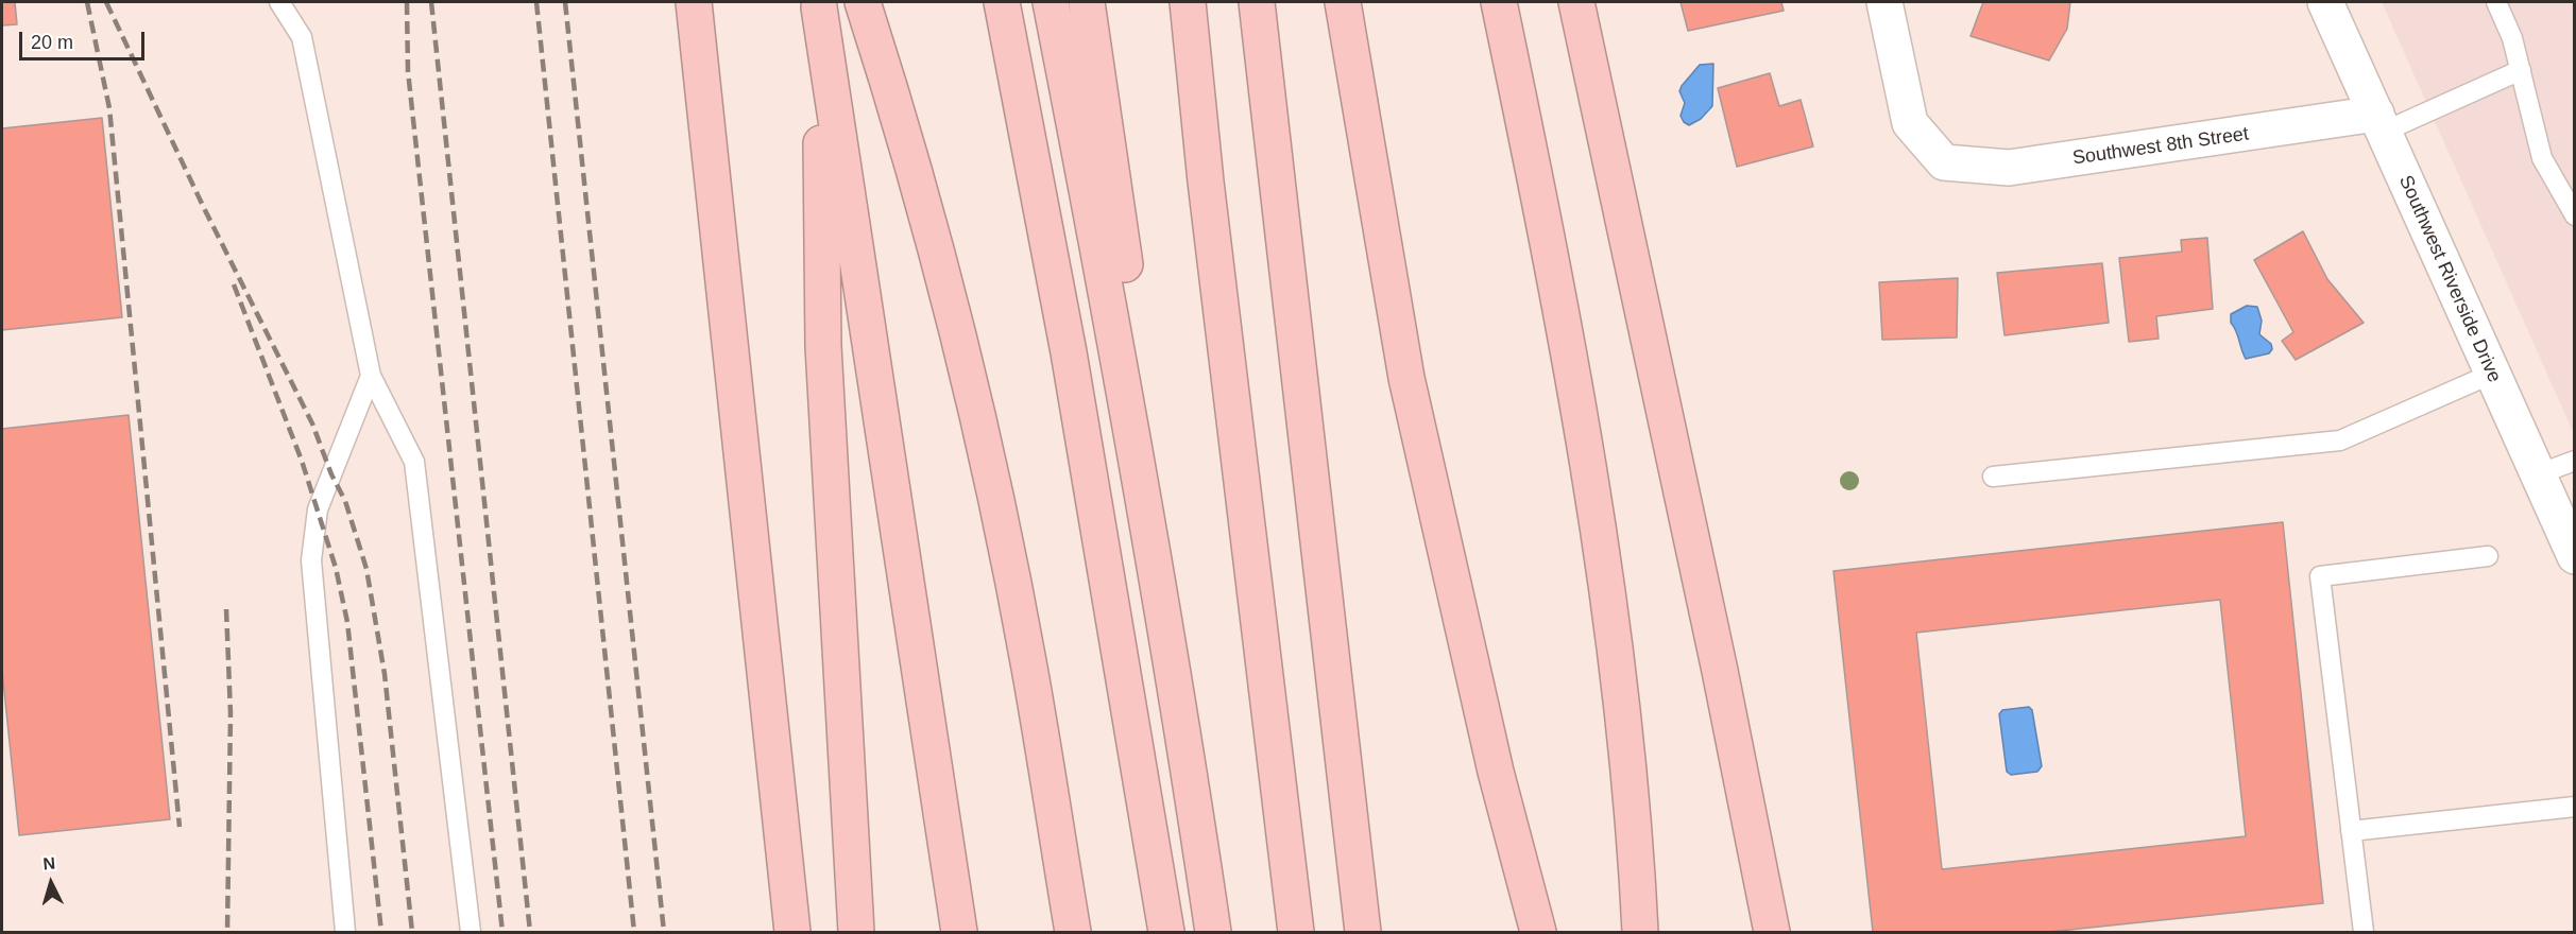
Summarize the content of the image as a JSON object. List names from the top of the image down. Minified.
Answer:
{"streets":{"street":["Southwest 8th Street","Southwest Riverside Drive"]},"crossings":[["Southwest 8th Street","Southwest Riverside Drive"]],"scale_bar":"20 m","north":"top"}
